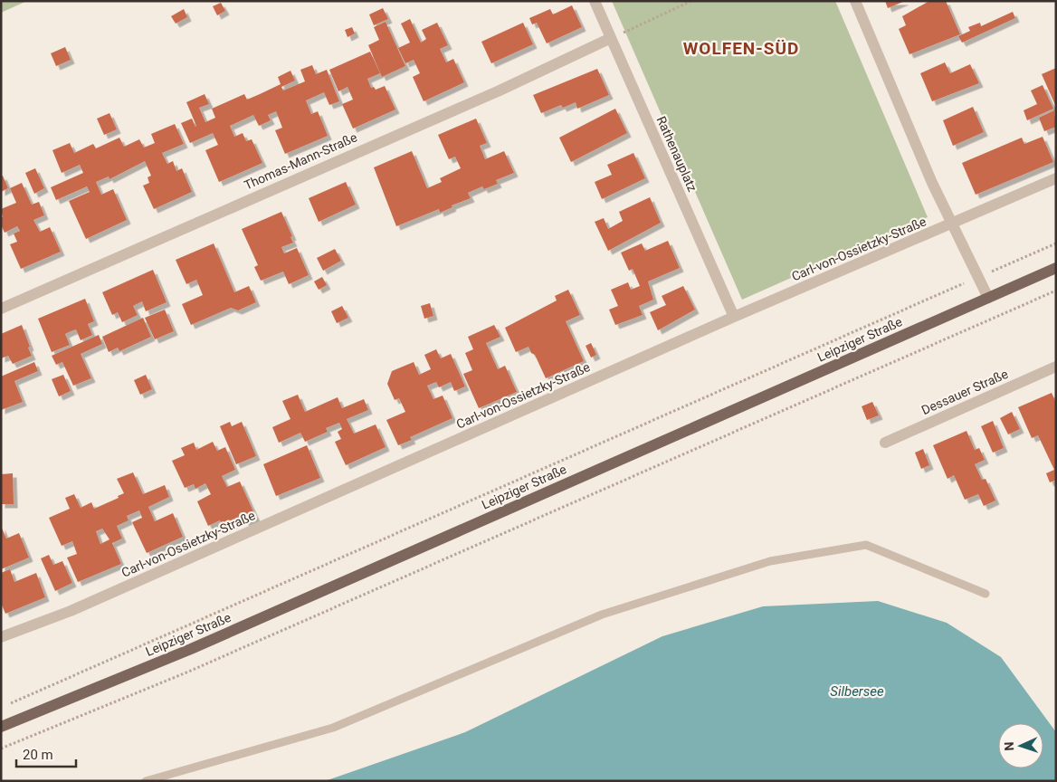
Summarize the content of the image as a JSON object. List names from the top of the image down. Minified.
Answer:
{"streets":{"main road":["Leipziger Straße"],"street":["Rathenauplatz","Thomas-Mann-Straße","Carl-von-Ossietzky-Straße","Dessauer Straße"]},"crossings":[["Rathenauplatz","Thomas-Mann-Straße"],["Rathenauplatz","Carl-von-Ossietzky-Straße"]],"districts":["WOLFEN-SÜD"],"water":["Silbersee"],"scale_bar":"20 m","north":"left"}
